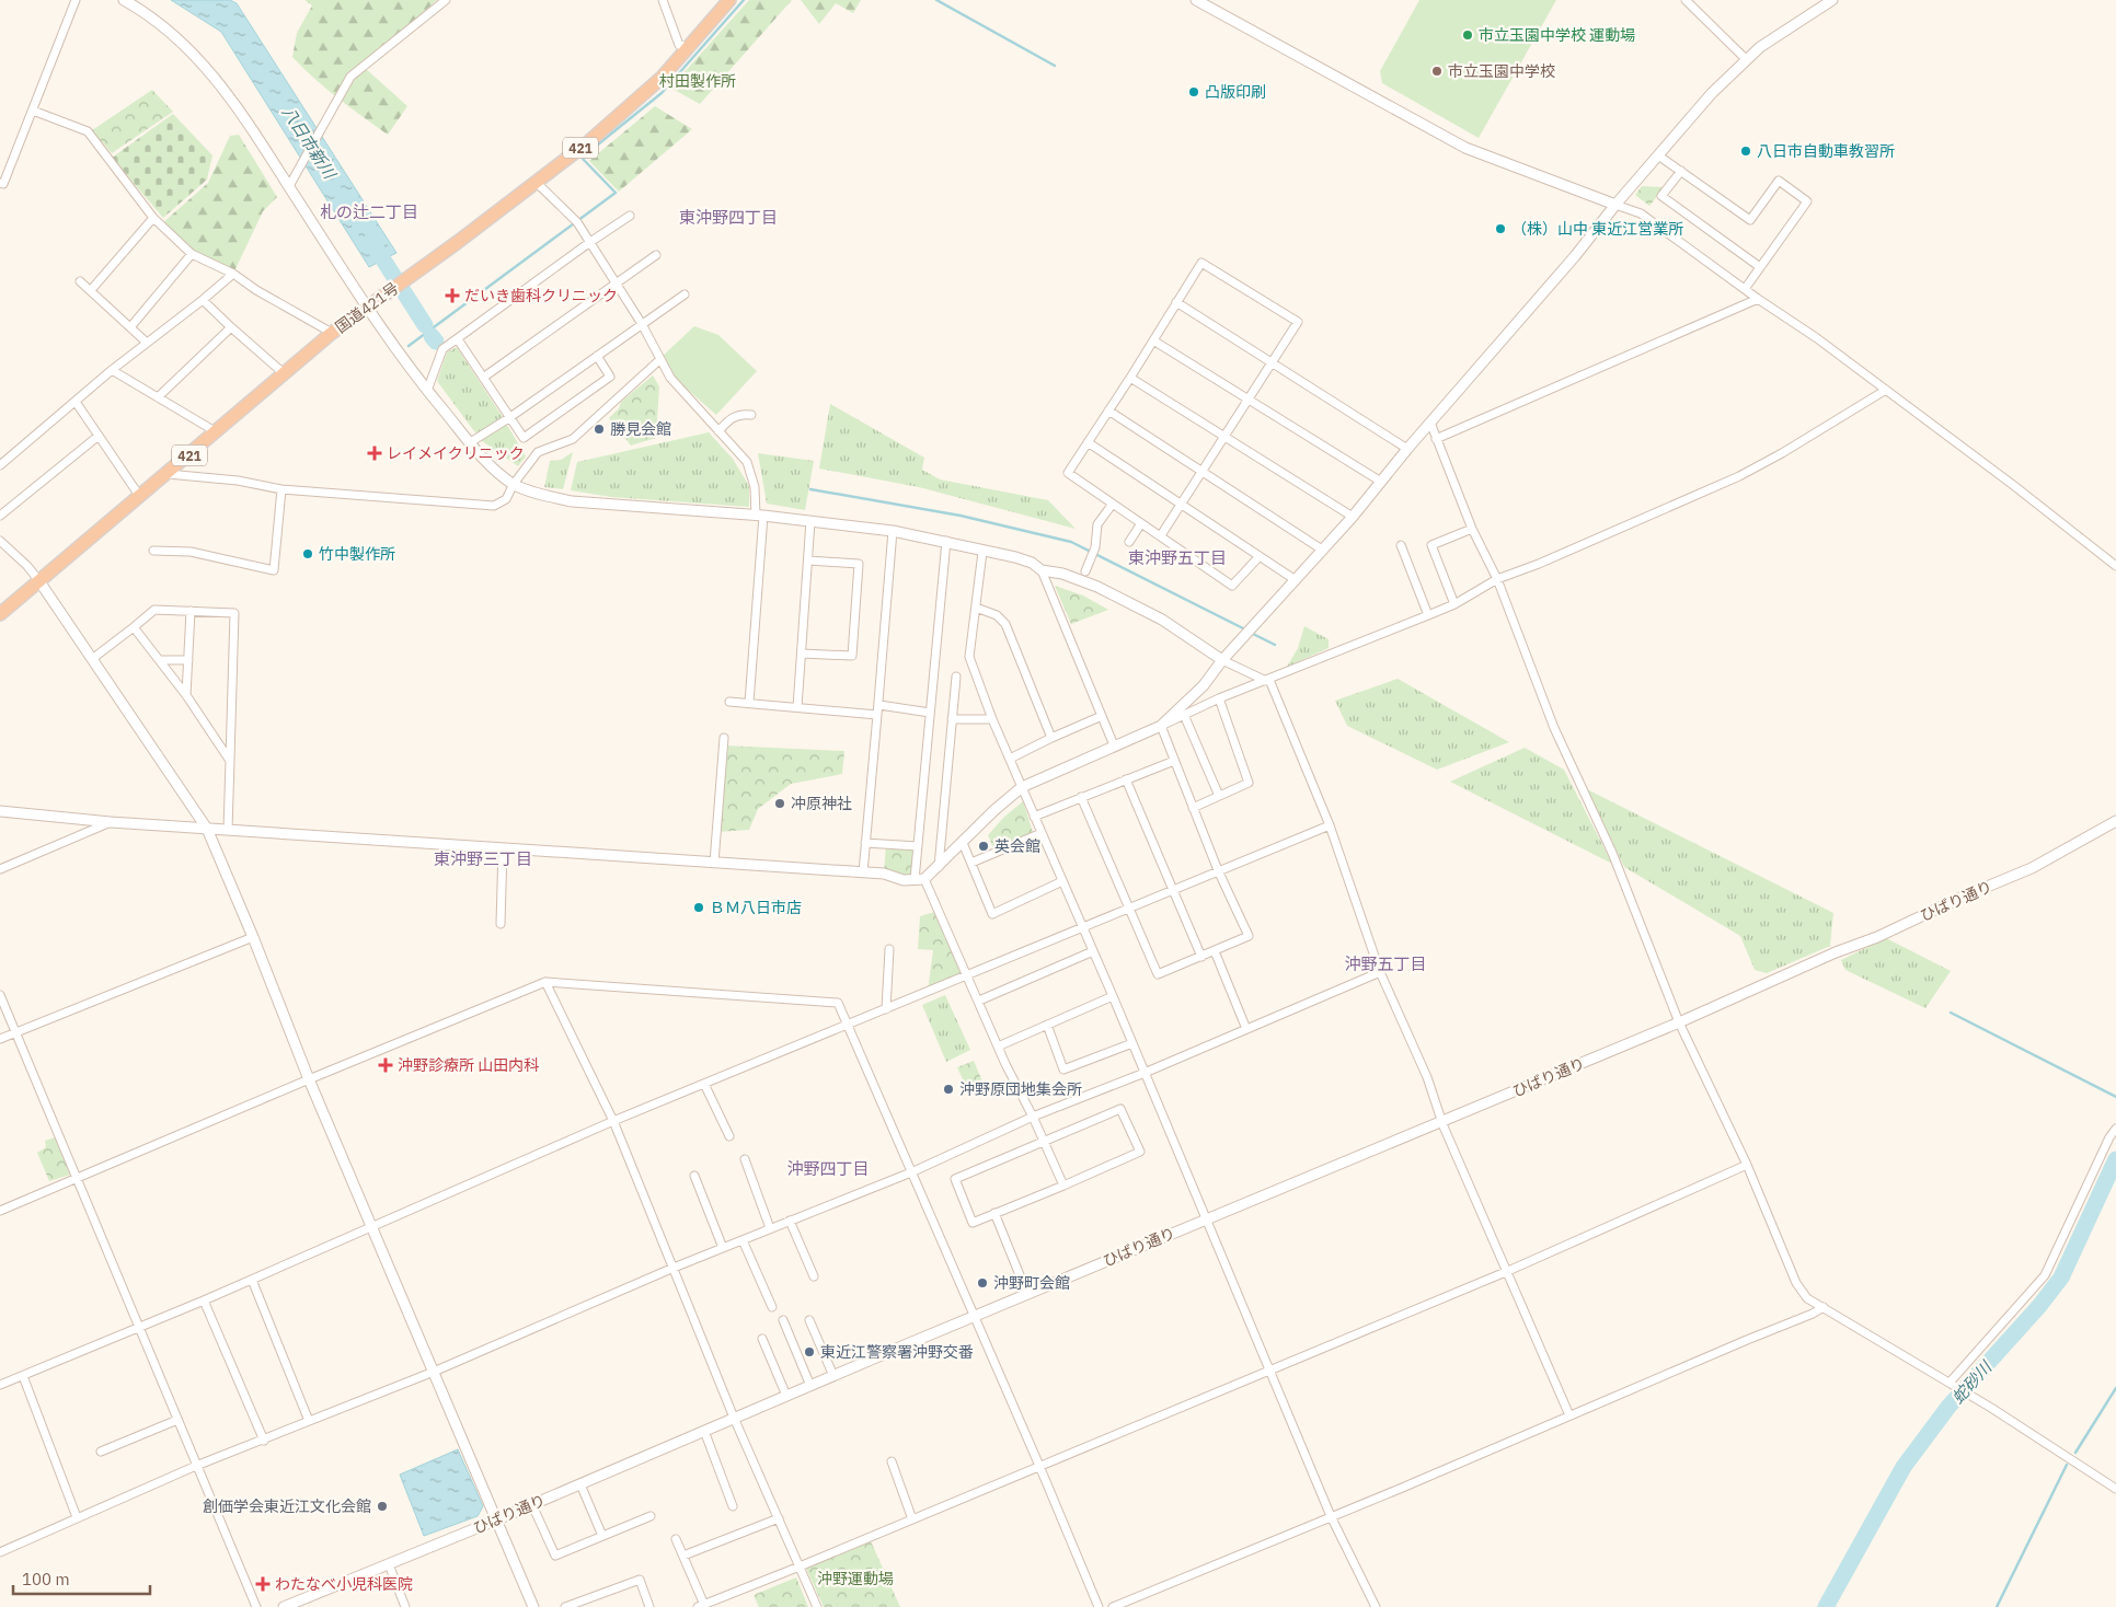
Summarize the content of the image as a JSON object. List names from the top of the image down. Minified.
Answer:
{"streets":{"highway":["421","国道421号"],"street":["ひばり通り"]},"districts":["札の辻二丁目","東沖野四丁目","東沖野五丁目","東沖野三丁目","沖野五丁目","沖野四丁目"],"water":["八日市新川","蛇砂川"],"parks":["村田製作所","沖野運動場"],"places":{"other":["市立玉園中学校 運動場","市立玉園中学校","凸版印刷","八日市自動車教習所","（株）山中 東近江営業所","勝見会館","竹中製作所","冲原神社","英会館","ＢＭ八日市店","沖野原団地集会所","沖野町会館","東近江警察署沖野交番","創価学会東近江文化会館"],"health":["だいき歯科クリニック","レイメイクリニック","沖野診療所 山田内科","わたなべ小児科医院"]},"scale_bar":"100 m"}
